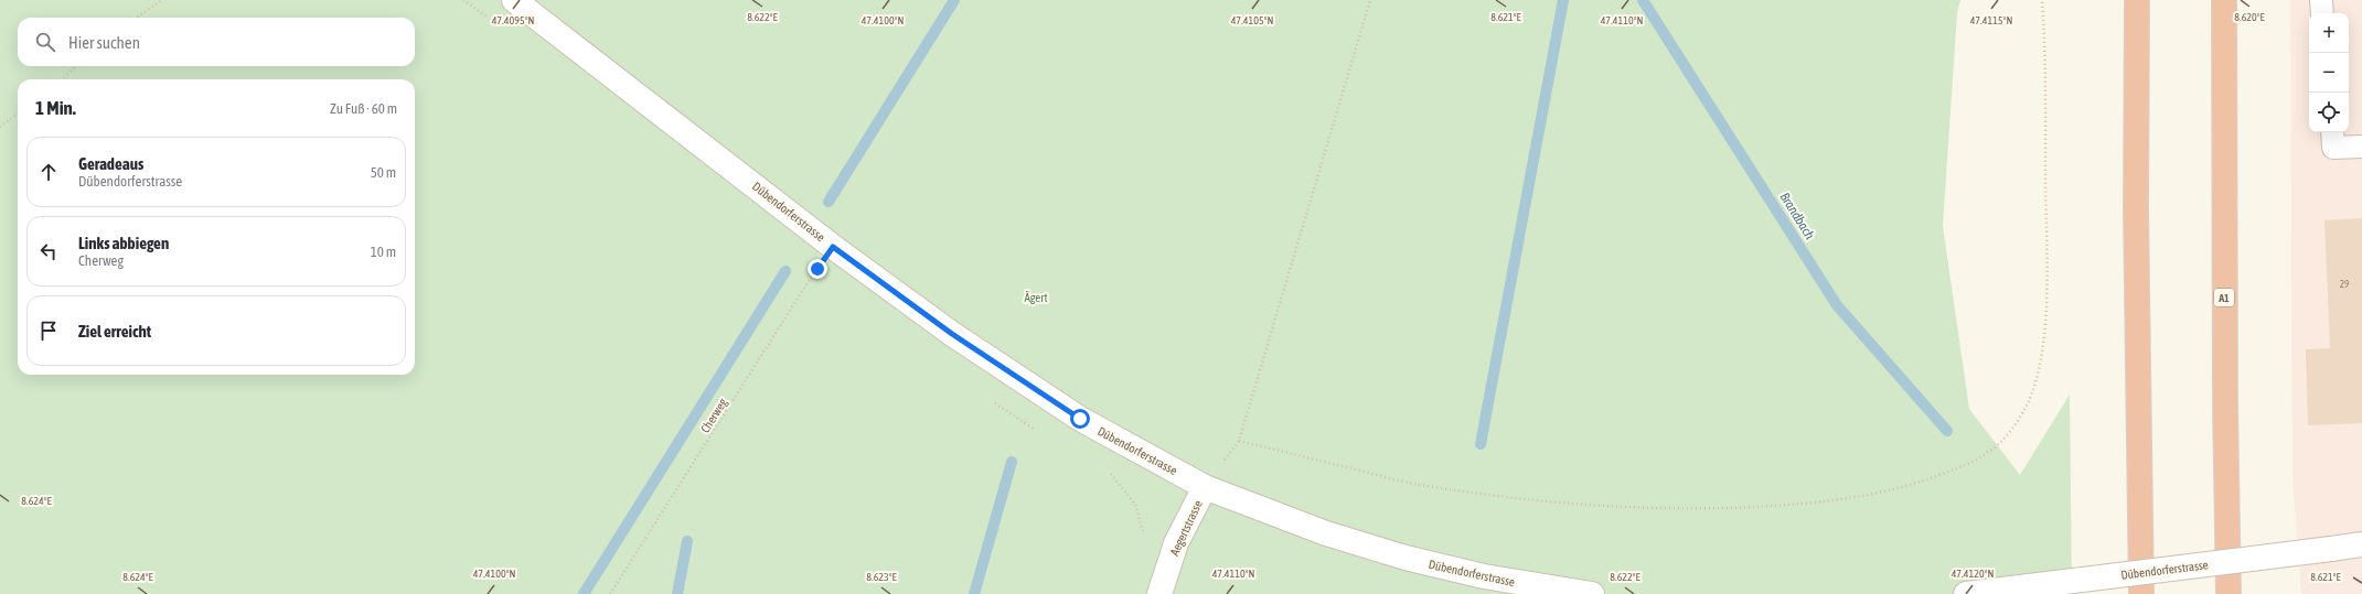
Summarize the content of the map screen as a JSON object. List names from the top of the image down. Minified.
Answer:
{"streets":{"highway":["A1"],"street":["Dübendorferstrasse","Aegertstrasse"],"path":["Cherweg"]},"crossings":[["Dübendorferstrasse","Cherweg"],["Dübendorferstrasse","Aegertstrasse"]],"water":["Brandbach"],"parks":["Ägert"],"house_numbers":["29"],"page":{"map_buttons":["+","−"],"search":"Hier suchen","heading":["1 Min.","Zu Fuß · 60 m"],"list":[["Geradeaus","Dübendorferstrasse","50 m"],["Links abbiegen","Cherweg","10 m"],"Ziel erreicht"]},"coordinates":["8.621°E","8.622°E","8.620°E","47.4095°N","47.4100°N","47.4105°N","47.4110°N","47.4115°N","8.624°E","47.4120°N","8.623°E"]}
